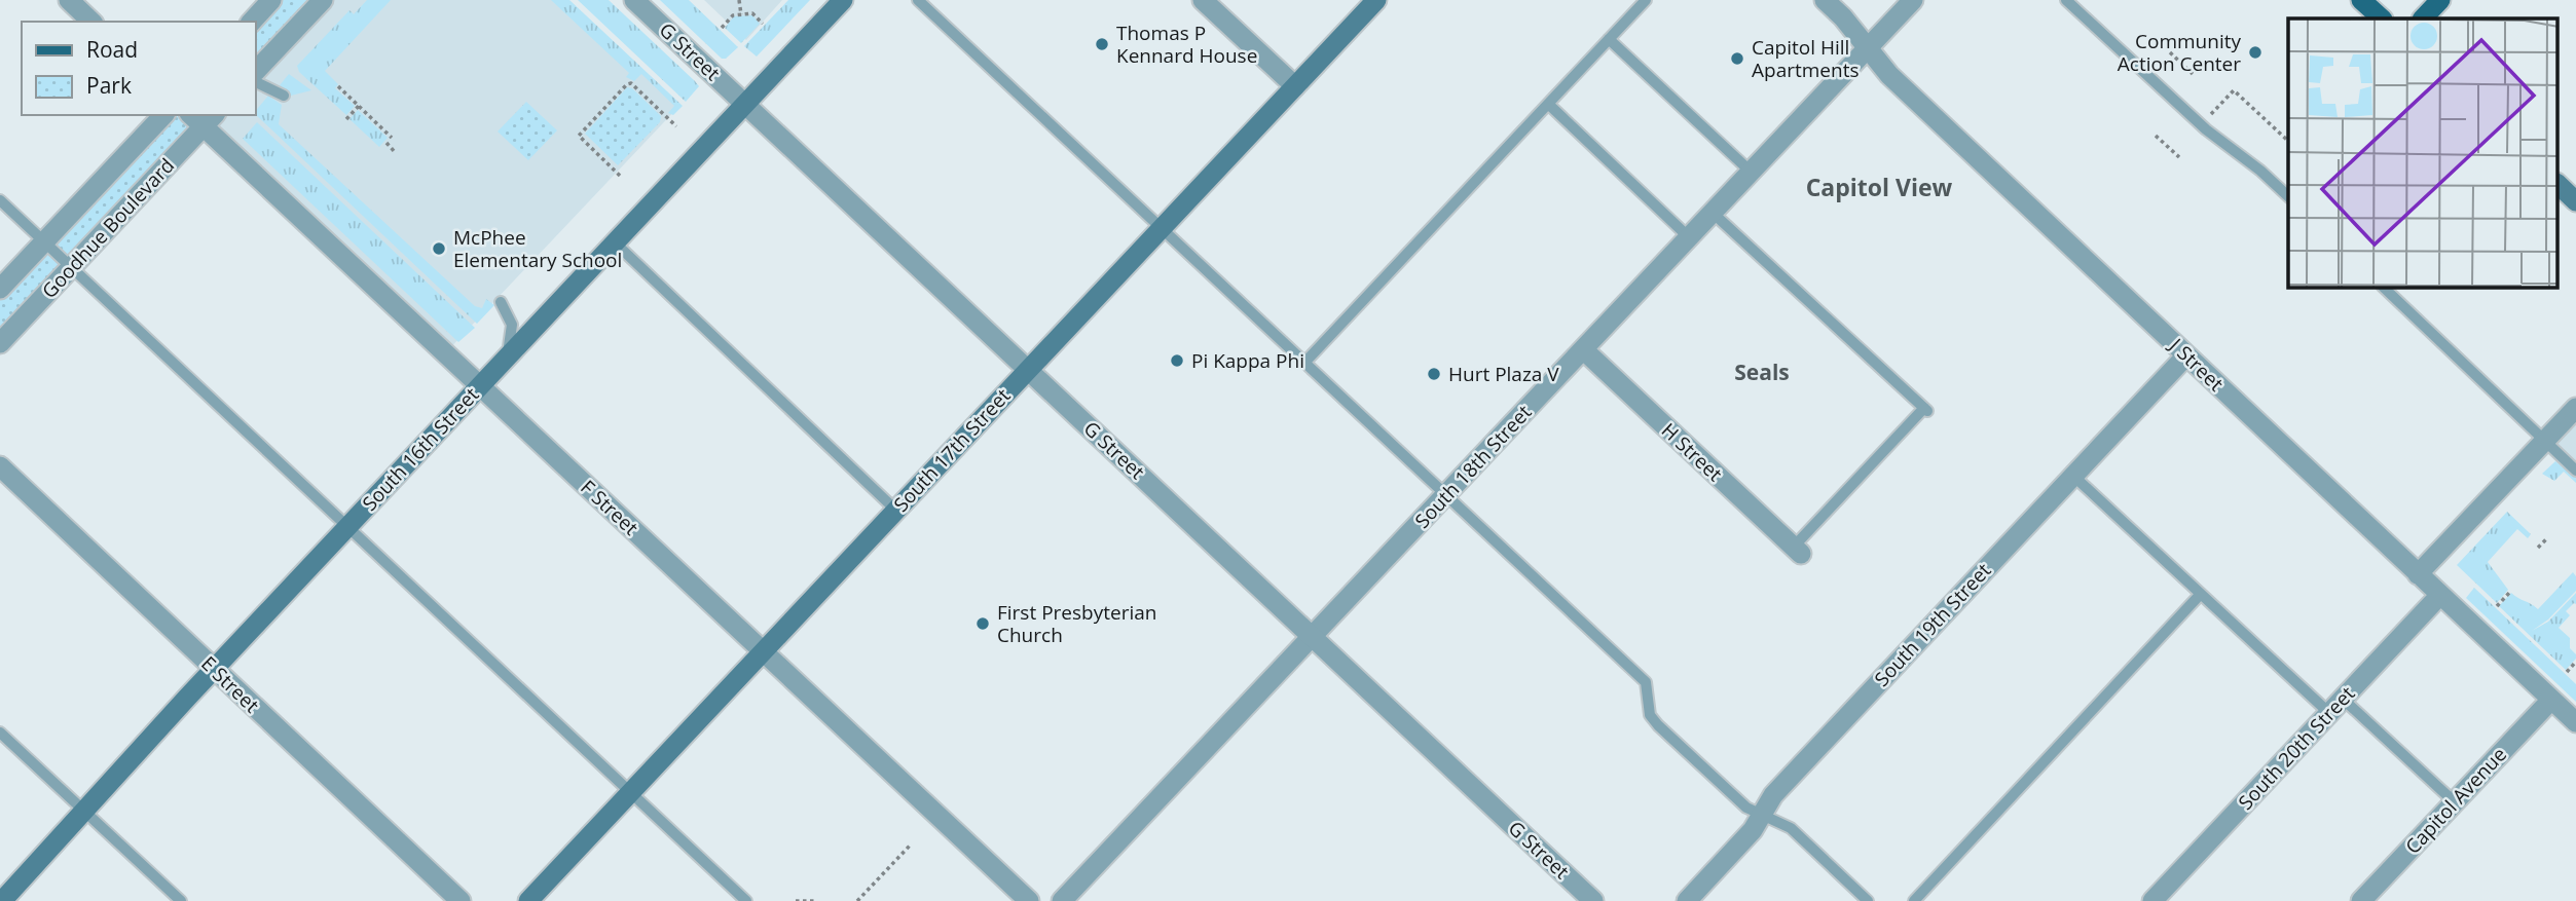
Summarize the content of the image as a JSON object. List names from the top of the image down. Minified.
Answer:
{"streets":{"main road":["South 16th Street","South 17th Street"],"street":["G Street","Goodhue Boulevard","J Street","H Street","South 18th Street","F Street","South 19th Street","E Street","South 20th Street","Capitol Avenue"]},"crossings":[["G Street","South 16th Street"],["G Street","South 17th Street"],["G Street","South 18th Street"],["Goodhue Boulevard","F Street"],["J Street","South 18th Street"],["J Street","South 19th Street"],["J Street","South 20th Street"],["J Street","Capitol Avenue"],["South 16th Street","F Street"],["South 16th Street","E Street"],["South 17th Street","F Street"],["H Street","South 18th Street"]],"districts":["Capitol View","Seals"],"places":["Thomas P Kennard House","Community Action Center","Capitol Hill Apartments","McPhee Elementary School","Pi Kappa Phi","Hurt Plaza V","First Presbyterian Church"],"legend":["Road","Park"]}
